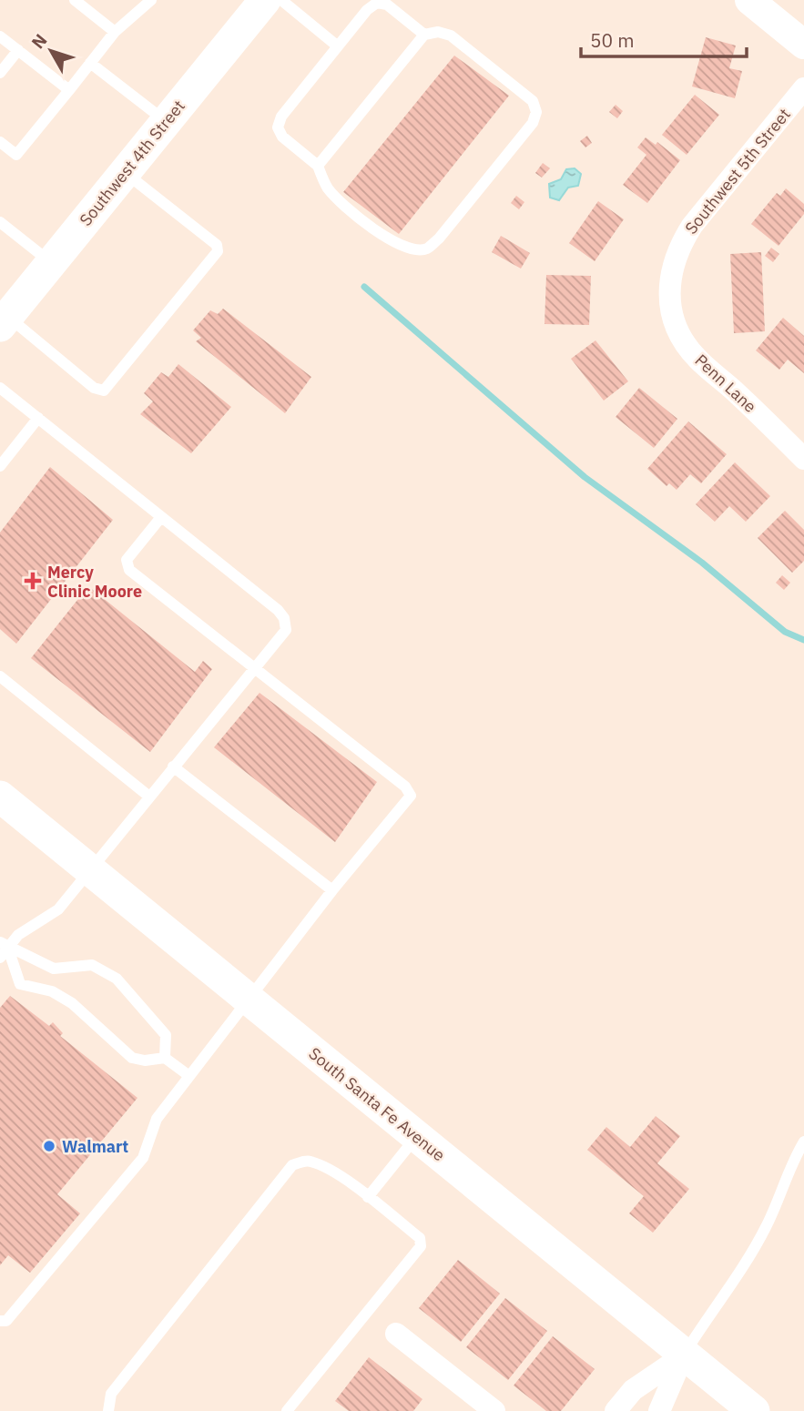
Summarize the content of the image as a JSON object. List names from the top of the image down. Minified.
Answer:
{"streets":{"main road":["Southwest 4th Street","South Santa Fe Avenue"],"street":["Southwest 5th Street","Penn Lane"]},"crossings":[["Southwest 5th Street","Penn Lane"]],"places":{"health":["Mercy Clinic Moore"],"other":["Walmart"]},"scale_bar":"50 m","north":"top left"}
